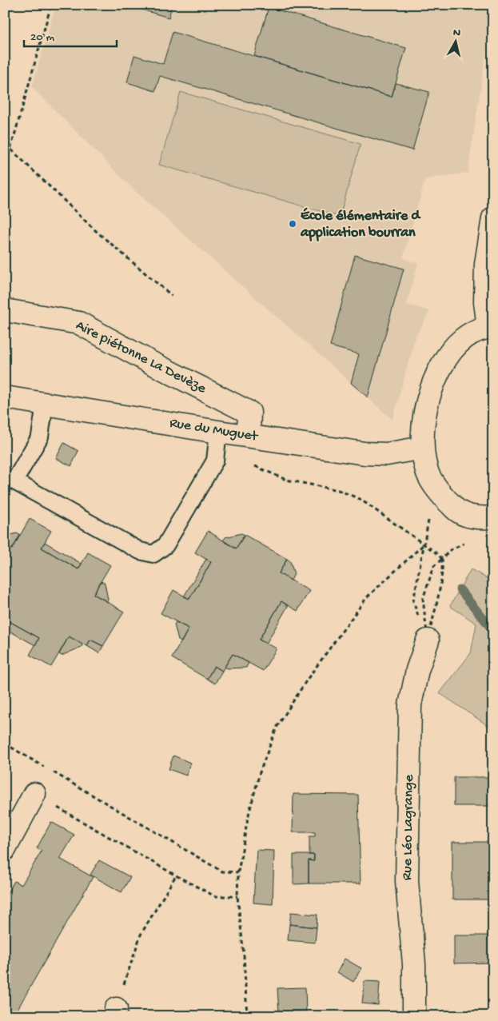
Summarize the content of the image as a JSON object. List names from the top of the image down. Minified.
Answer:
{"streets":{"street":["Aire piétonne La Devèze","Rue du Muguet","Rue Léo Lagrange"]},"crossings":[["Aire piétonne La Devèze","Rue du Muguet"]],"places":["École élémentaire d application bourran"],"scale_bar":"20 m","north":"top"}
